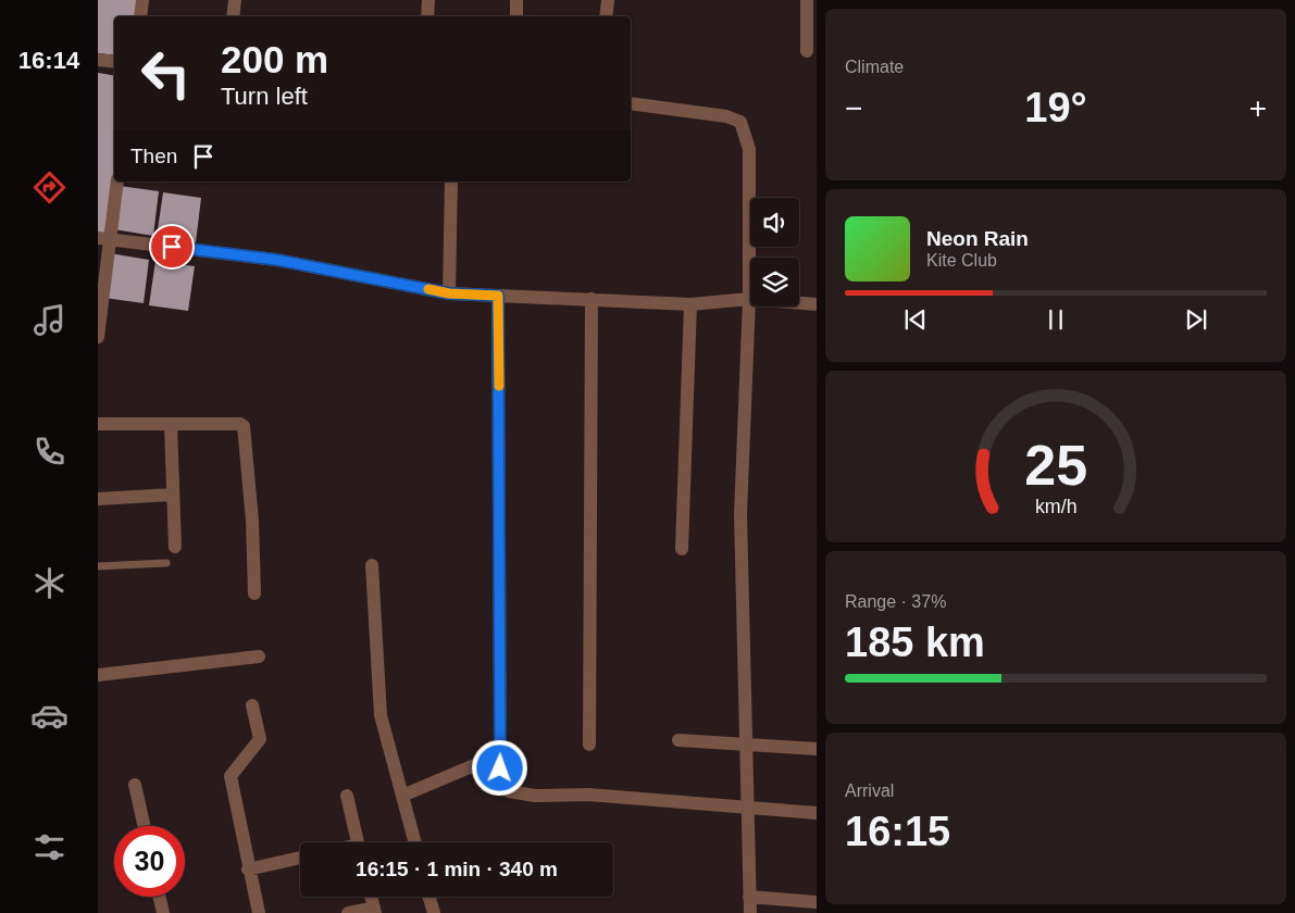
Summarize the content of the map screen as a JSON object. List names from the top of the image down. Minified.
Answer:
{"page":{"tabs":"16:14","tile":["Climate",["Range · 37%","185 km"],["Arrival","16:15"]],"turn":["200 m","Turn left"],"heat":["−","19°","+"],"then":"Then","song":["Neon Rain","Kite Club"],"limit":"30","trip":"16:15 · 1 min · 340 m","gauge":["25","km/h"]}}
